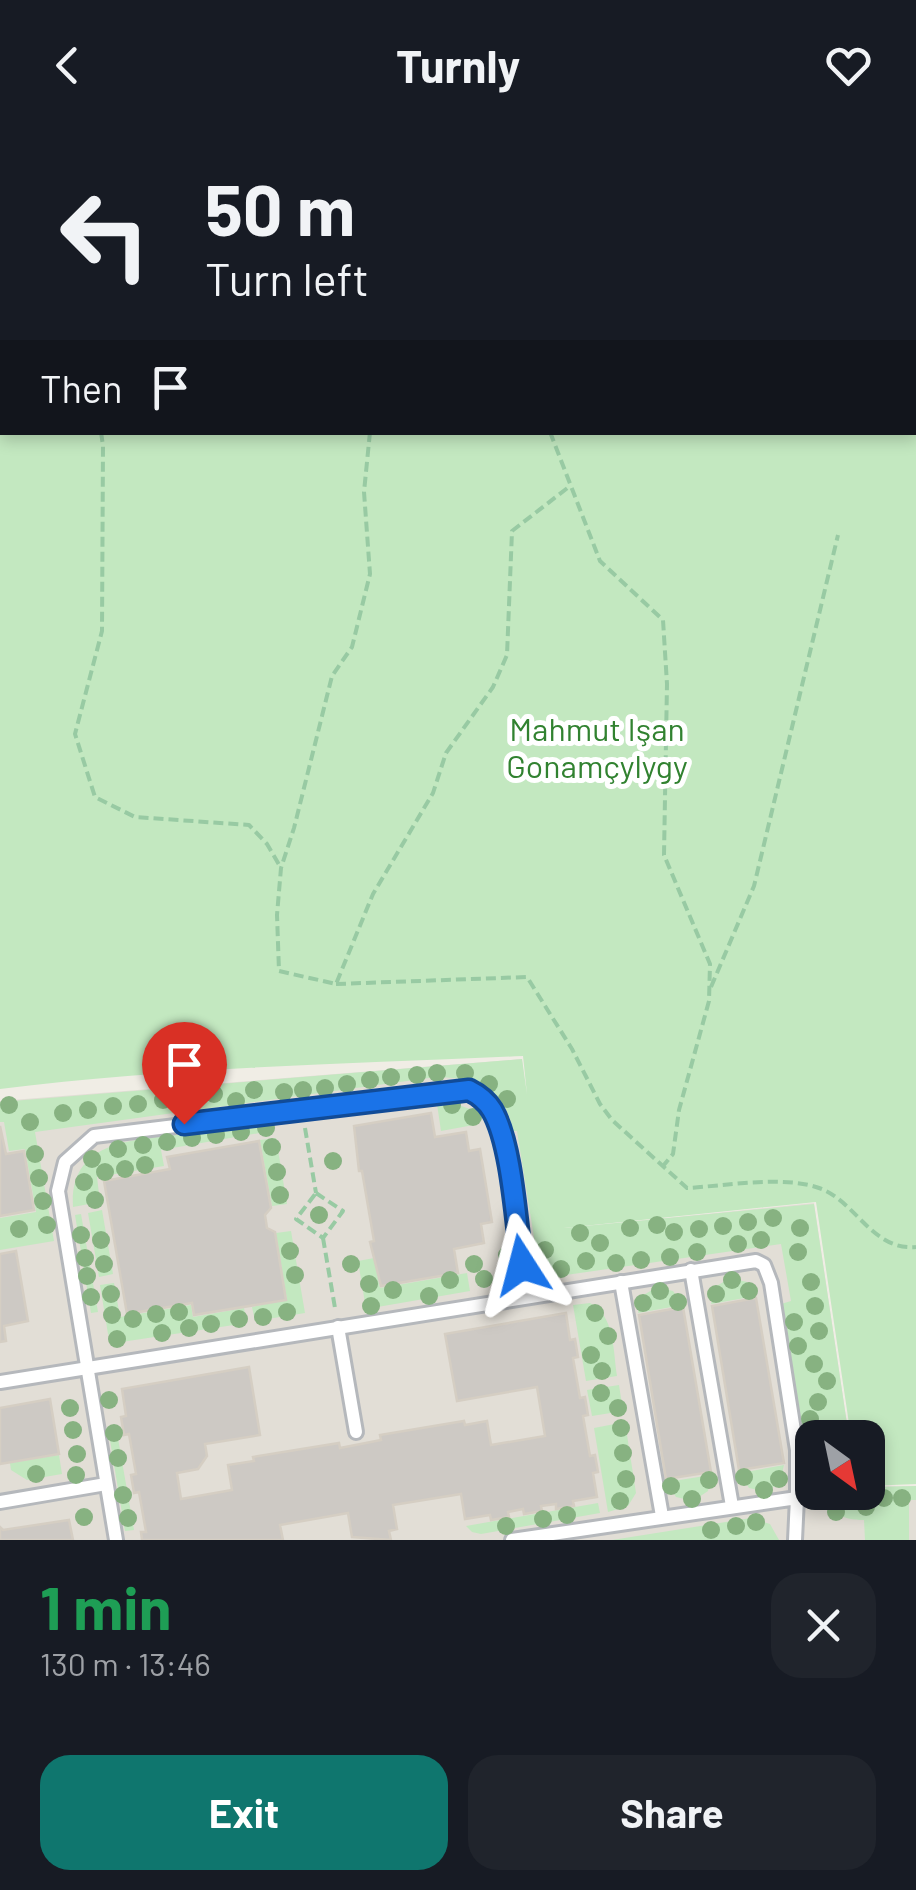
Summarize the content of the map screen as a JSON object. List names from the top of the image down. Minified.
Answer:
{"parks":["Mahmut Işan Gonamçylygy"],"north":"bottom right","page":{"header":"Turnly","turn":["50 m","Turn left"],"then":"Then","heading":["1 min","130 m · 13:46"],"buttons":["Exit","Share"]}}
